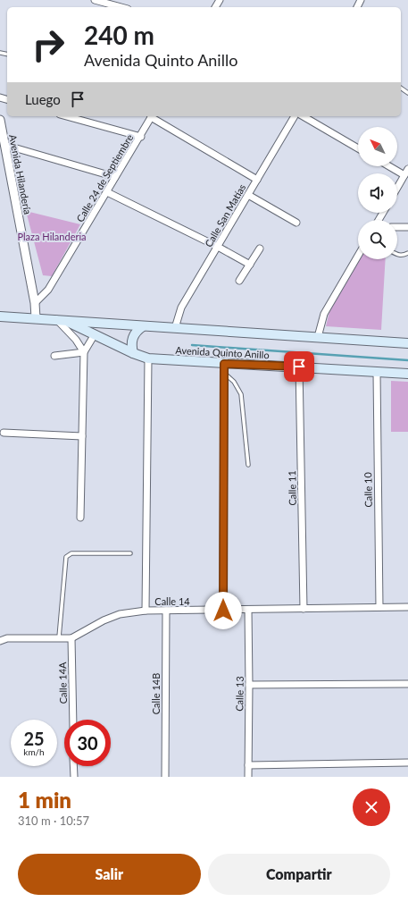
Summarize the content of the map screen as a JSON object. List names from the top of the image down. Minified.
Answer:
{"streets":{"main road":["Avenida Quinto Anillo"],"street":["Avenida Hilandería","Calle 24 de Septiembre","Calle San Matías","Calle 11","Calle 10","Calle 14","Calle 14A","Calle 14B","Calle 13"]},"crossings":[["Avenida Hilandería","Calle 24 de Septiembre"],["Avenida Hilandería","Avenida Quinto Anillo"],["Calle San Matías","Avenida Quinto Anillo"],["Avenida Quinto Anillo","Calle 11"],["Avenida Quinto Anillo","Calle 10"],["Avenida Quinto Anillo","Calle 14"],["Calle 11","Calle 14"],["Calle 10","Calle 14"],["Calle 14","Calle 14B"],["Calle 14","Calle 13"]],"parks":["Plaza Hilanderia"],"north":"top left","page":{"turn":["240 m","Avenida Quinto Anillo"],"then":"Luego","speed":"25 km/h","limit":"30","heading":["1 min","310 m · 10:57"],"buttons":["Salir","Compartir"]}}
